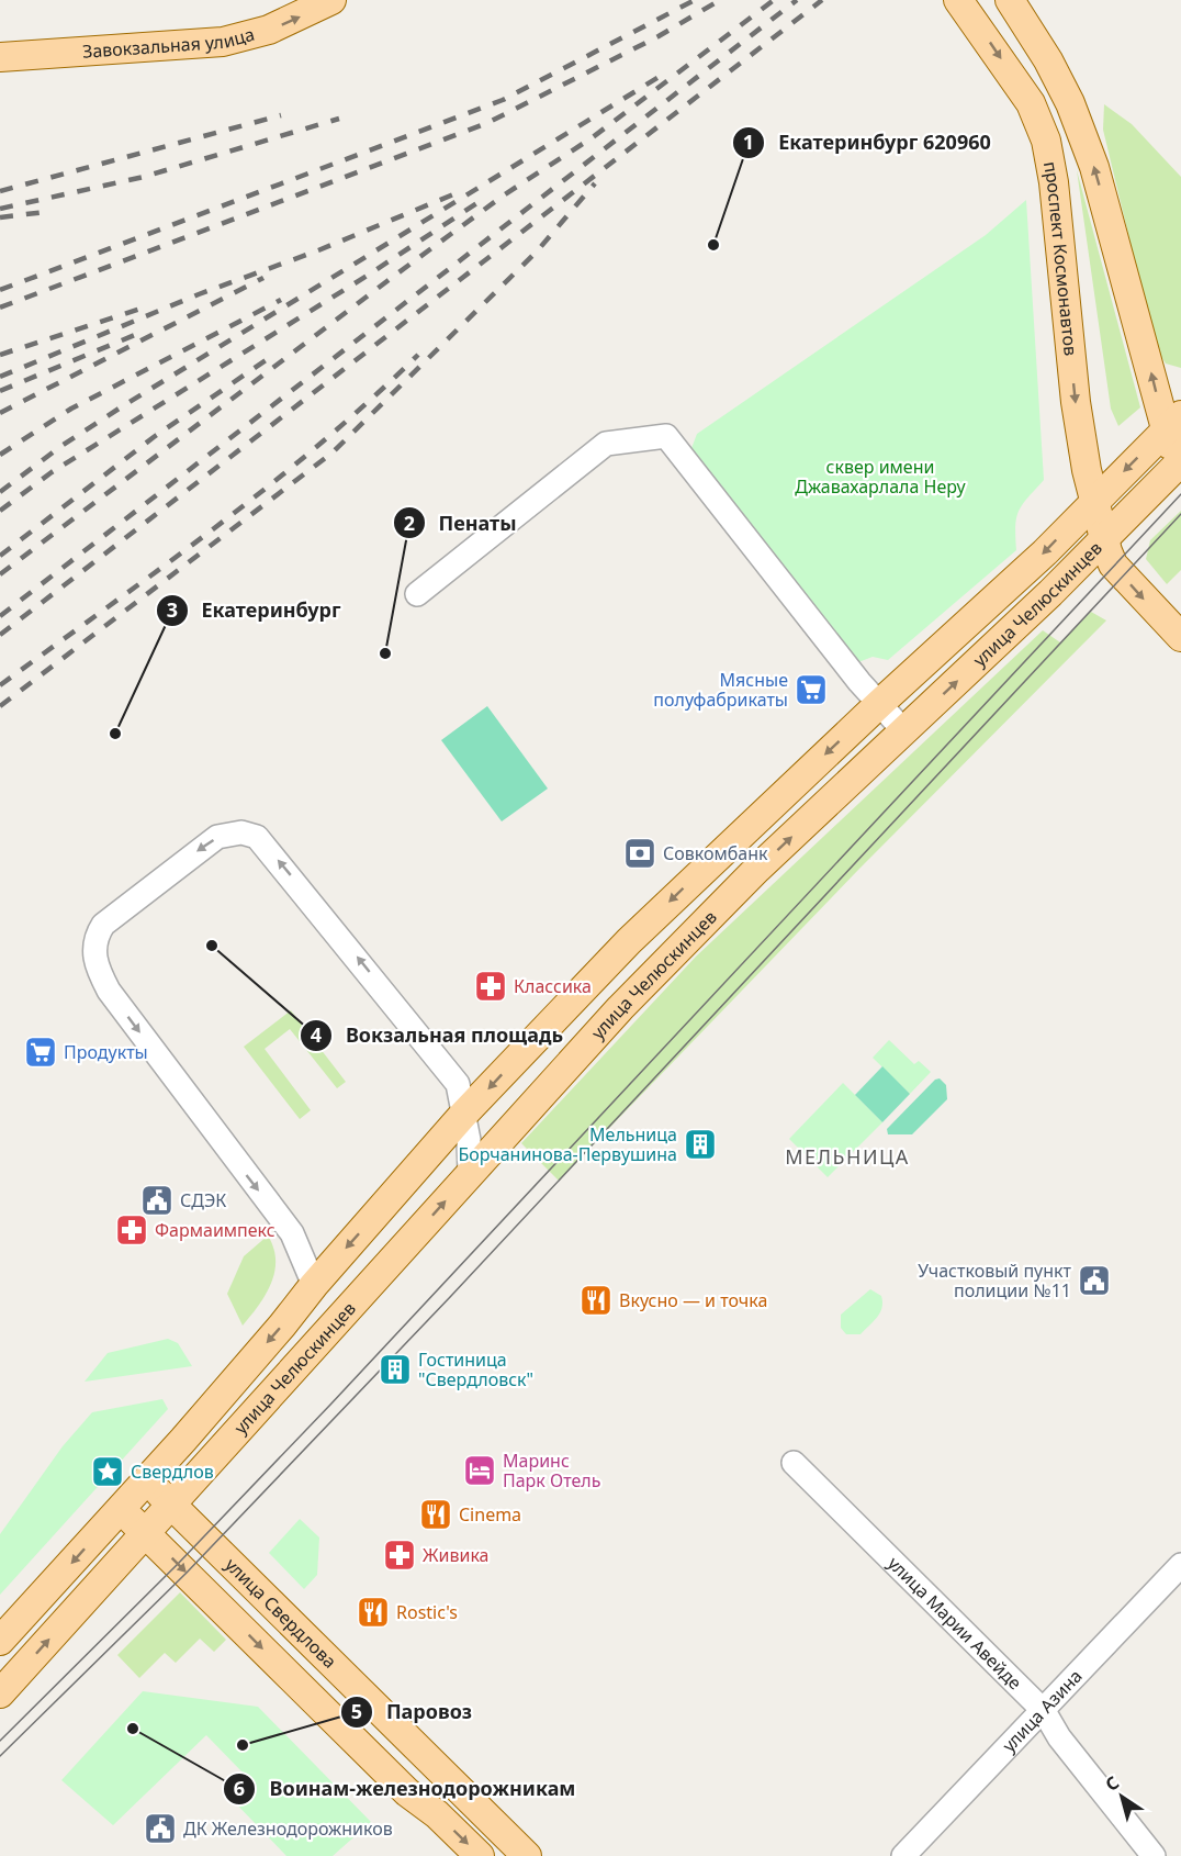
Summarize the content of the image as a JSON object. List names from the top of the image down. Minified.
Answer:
{"streets":{"main road":["Завокзальная улица","проспект Космонавтов","улица Челюскинцев","улица Свердлова"],"street":["улица Марии Авейде","улица Азина"]},"crossings":[["проспект Космонавтов","улица Челюскинцев"],["улица Челюскинцев","улица Свердлова"],["улица Марии Авейде","улица Азина"]],"one_way":["Завокзальная улица"],"districts":["МЕЛЬНИЦА"],"parks":["сквер имени Джавахарлала Неру"],"places":{"other":["Екатеринбург 620960","Пенаты","Екатеринбург","Вокзальная площадь","Воинам-железнодорожникам","Паровоз"],"supermarket":["Мясные полуфабрикаты","Продукты"],"bank":["Совкомбанк"],"pharmacy":["Классика","Фармаимпекс","Живика"],"building":["Мельница Борчанинова-Первушина","Гостиница \"Свердловск\""],"public building":["СДЭК","Участковый пункт полиции №11","ДК Железнодорожников"],"restaurant":["Вкусно — и точка","Cinema","Rostic's"],"hotel":["Маринс Парк Отель"],"place":["Свердлов"]},"north":"top left"}
